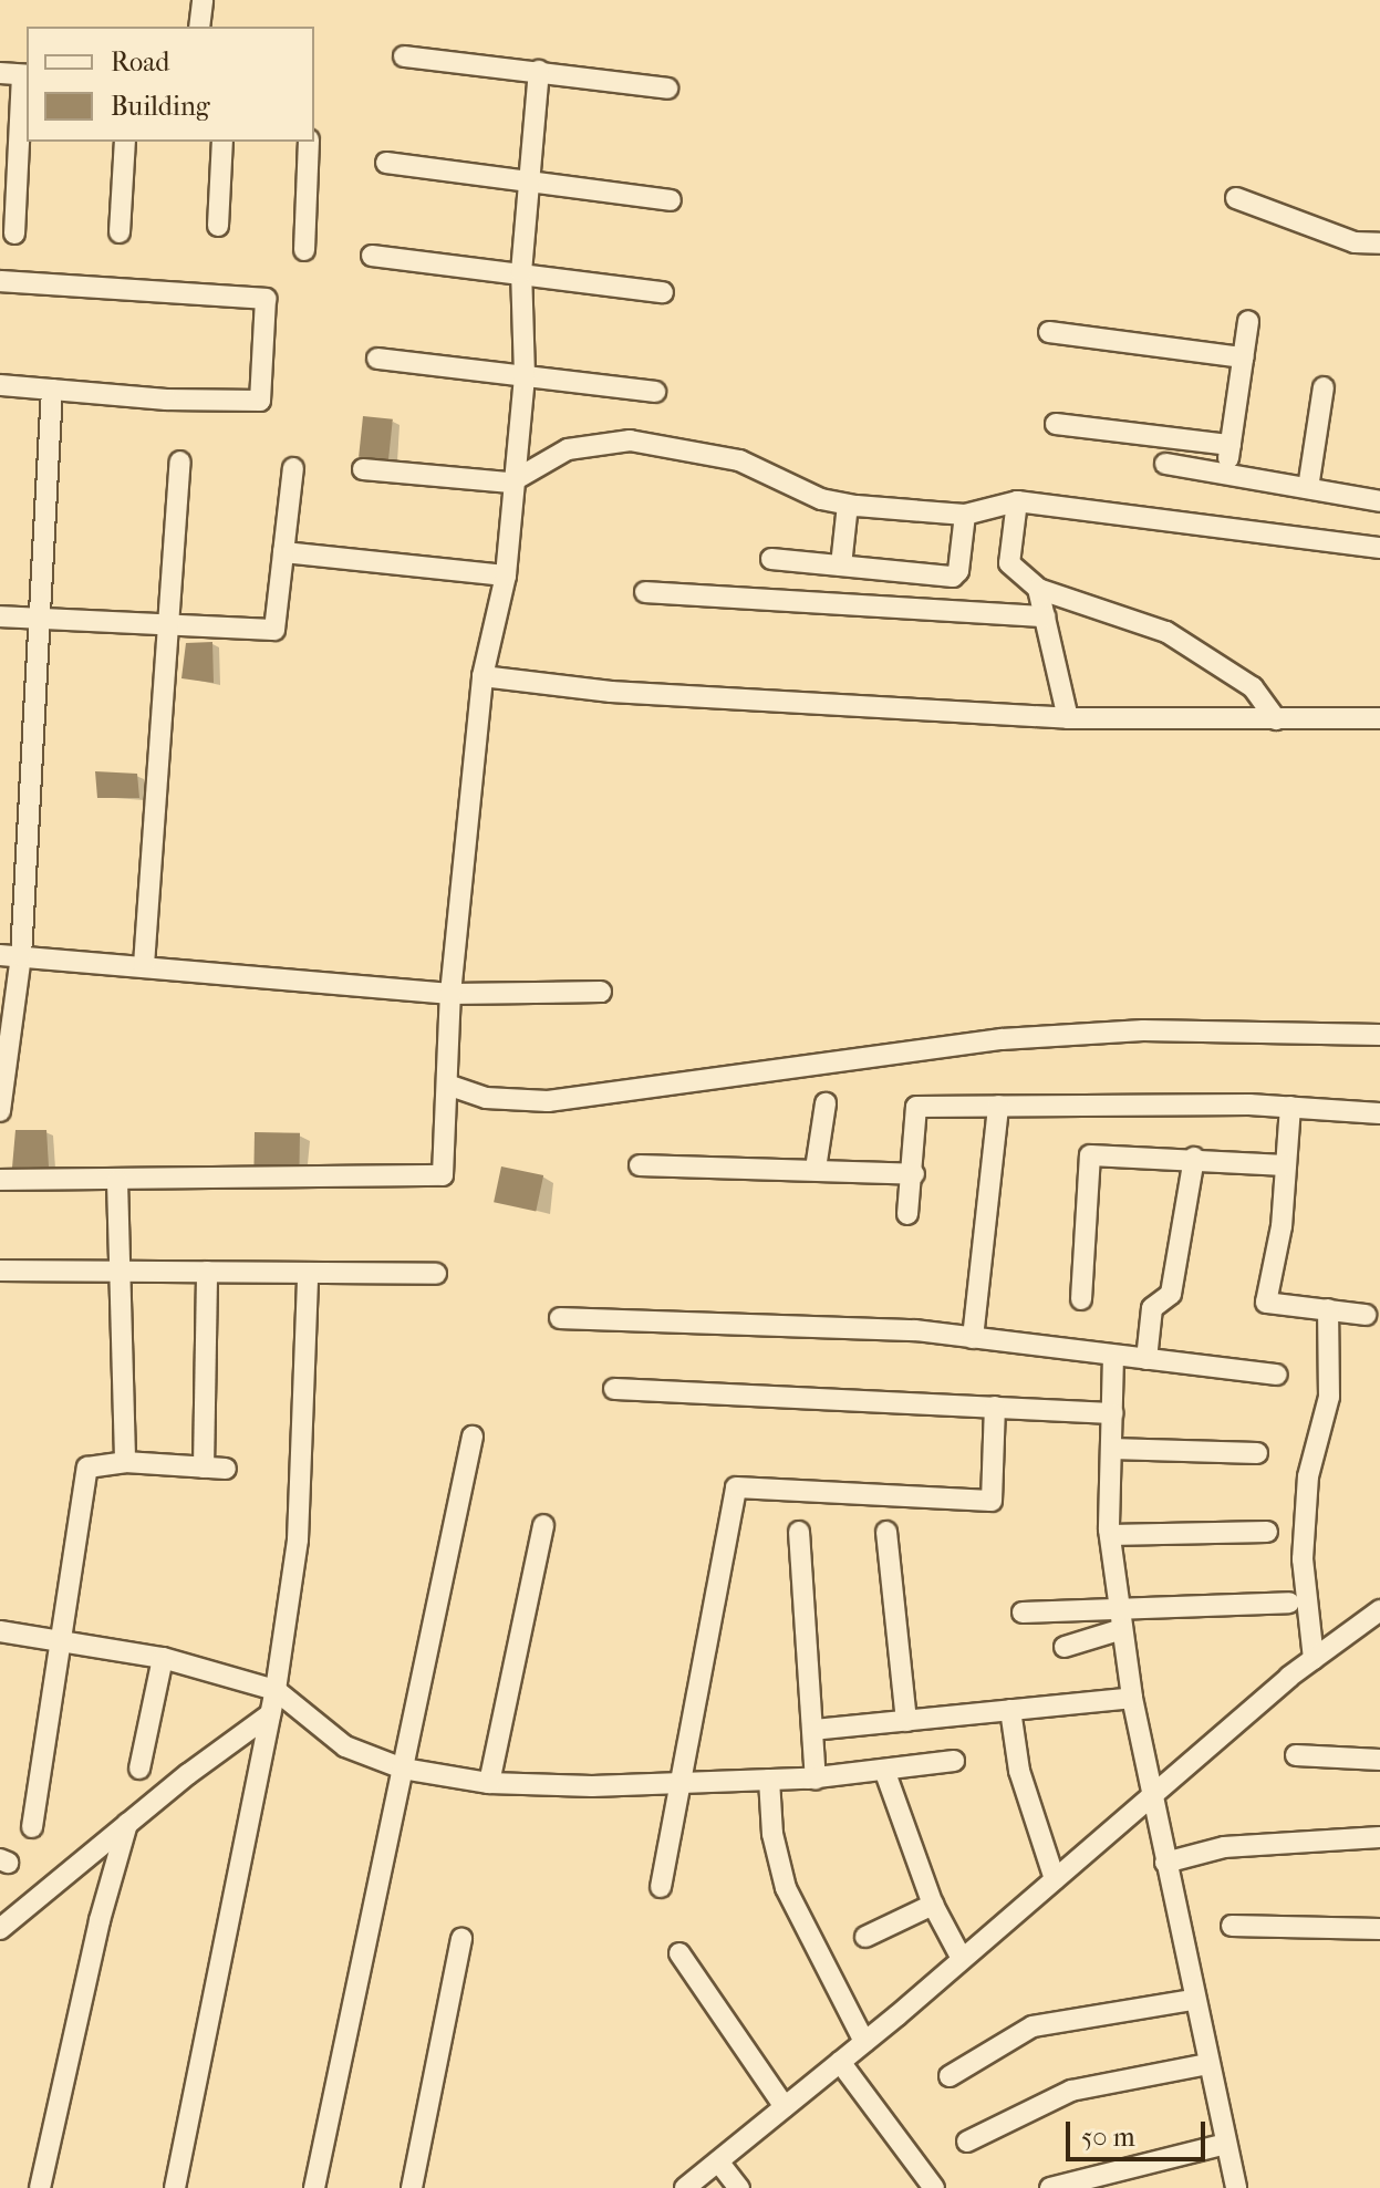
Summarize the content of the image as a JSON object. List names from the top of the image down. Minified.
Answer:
{"legend":["Road","Building"],"scale_bar":"50 m"}
